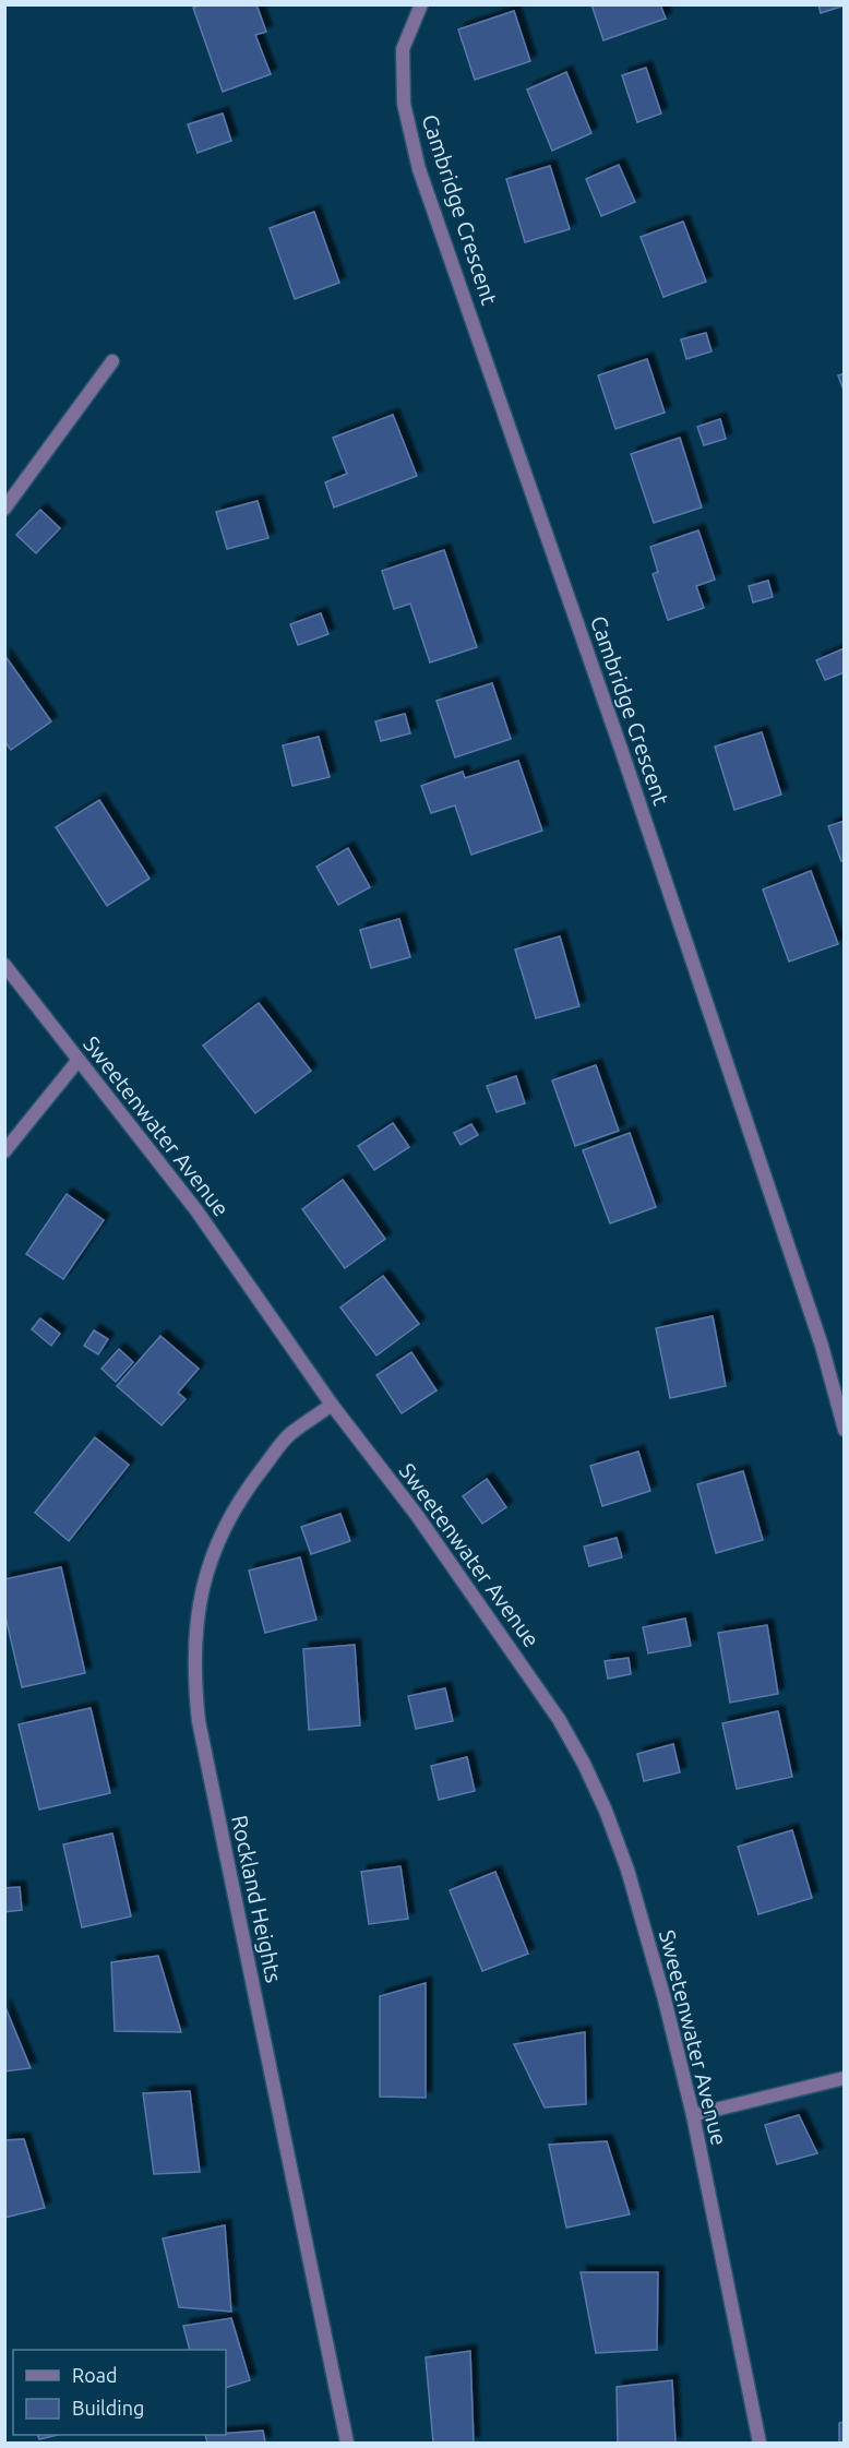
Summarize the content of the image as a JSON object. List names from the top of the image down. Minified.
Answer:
{"streets":{"street":["Cambridge Crescent","Sweetenwater Avenue","Rockland Heights"]},"crossings":[["Sweetenwater Avenue","Rockland Heights"]],"legend":["Road","Building"]}
